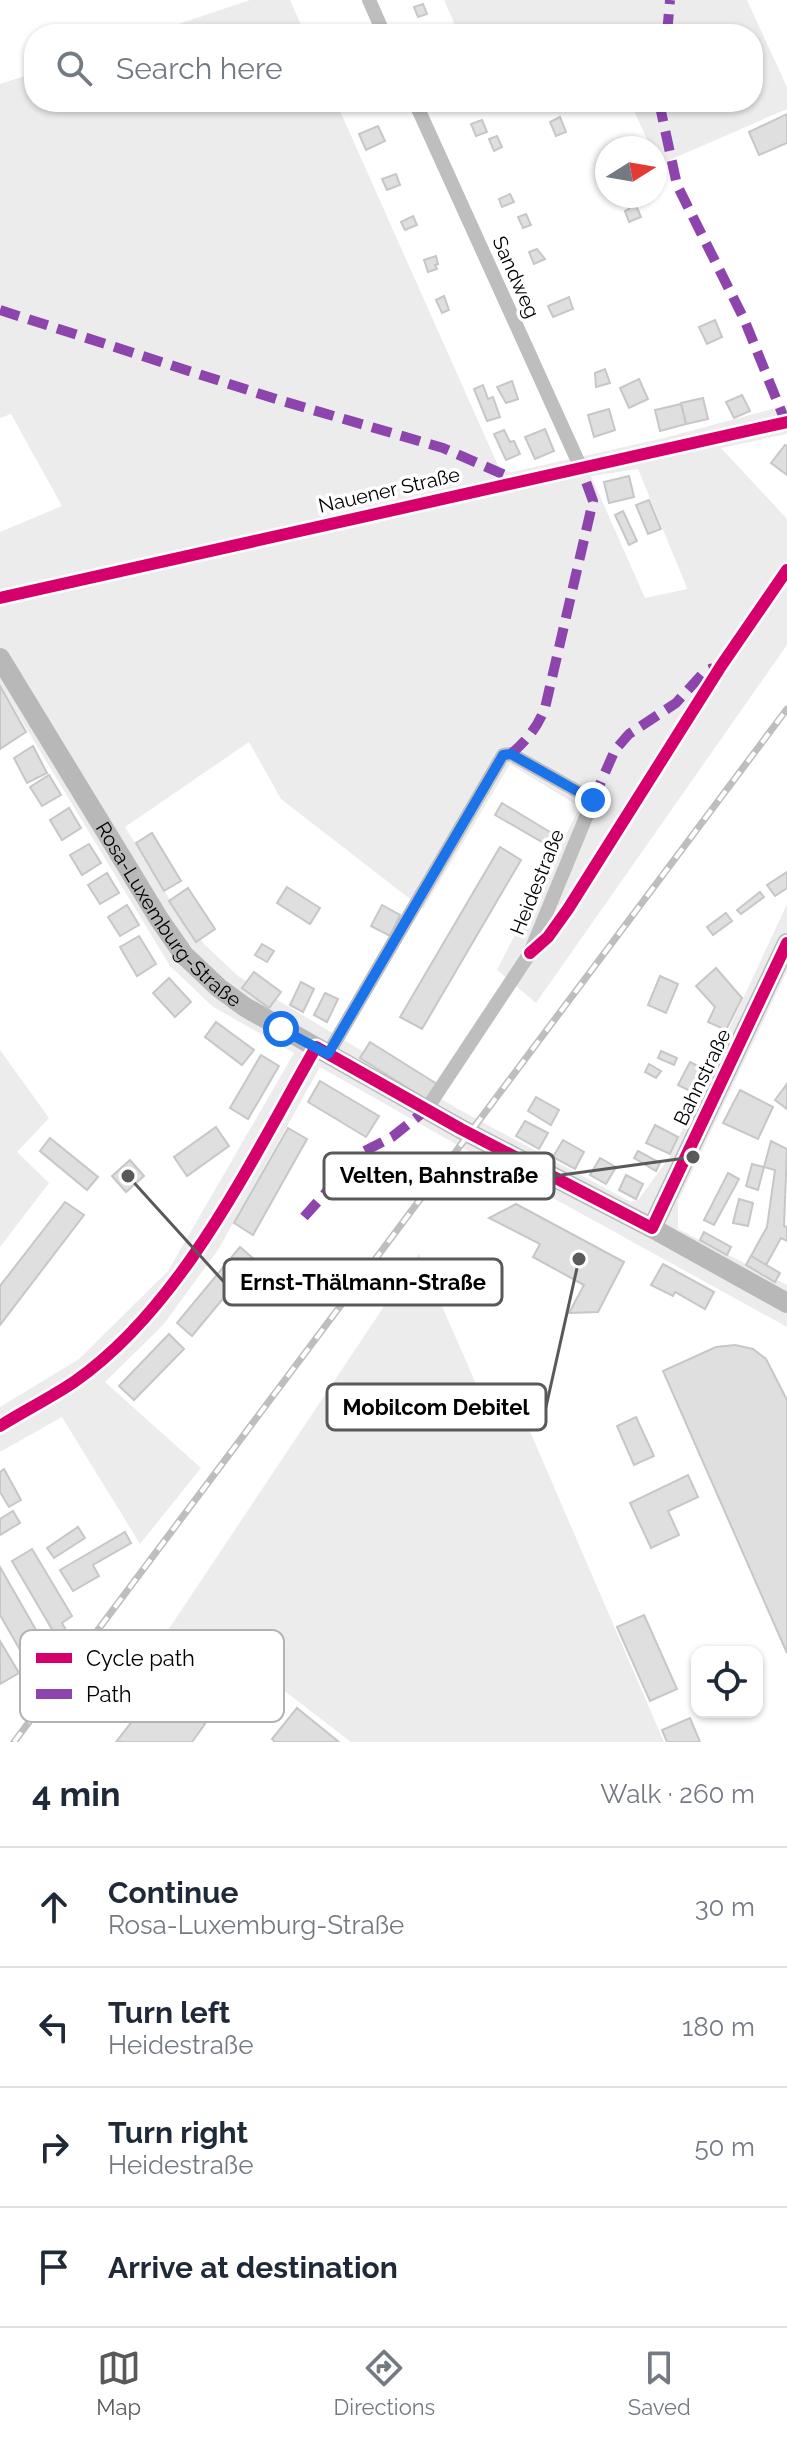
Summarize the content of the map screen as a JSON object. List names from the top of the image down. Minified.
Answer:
{"streets":{"main road":["Rosa-Luxemburg-Straße","Bahnstraße"],"street":["Sandweg","Nauener Straße","Heidestraße"]},"crossings":[["Sandweg","Nauener Straße"],["Heidestraße","Rosa-Luxemburg-Straße"],["Rosa-Luxemburg-Straße","Bahnstraße"]],"places":["Velten, Bahnstraße","Ernst-Thälmann-Straße","Mobilcom Debitel"],"legend":["Cycle path","Path"],"north":"right","page":{"search":"Search here","heading":["4 min","Walk · 260 m"],"list":[["Continue","Rosa-Luxemburg-Straße","30 m"],["Turn left","Heidestraße","180 m"],["Turn right","Heidestraße","50 m"],"Arrive at destination"],"nav":["Map","Directions","Saved"]}}
